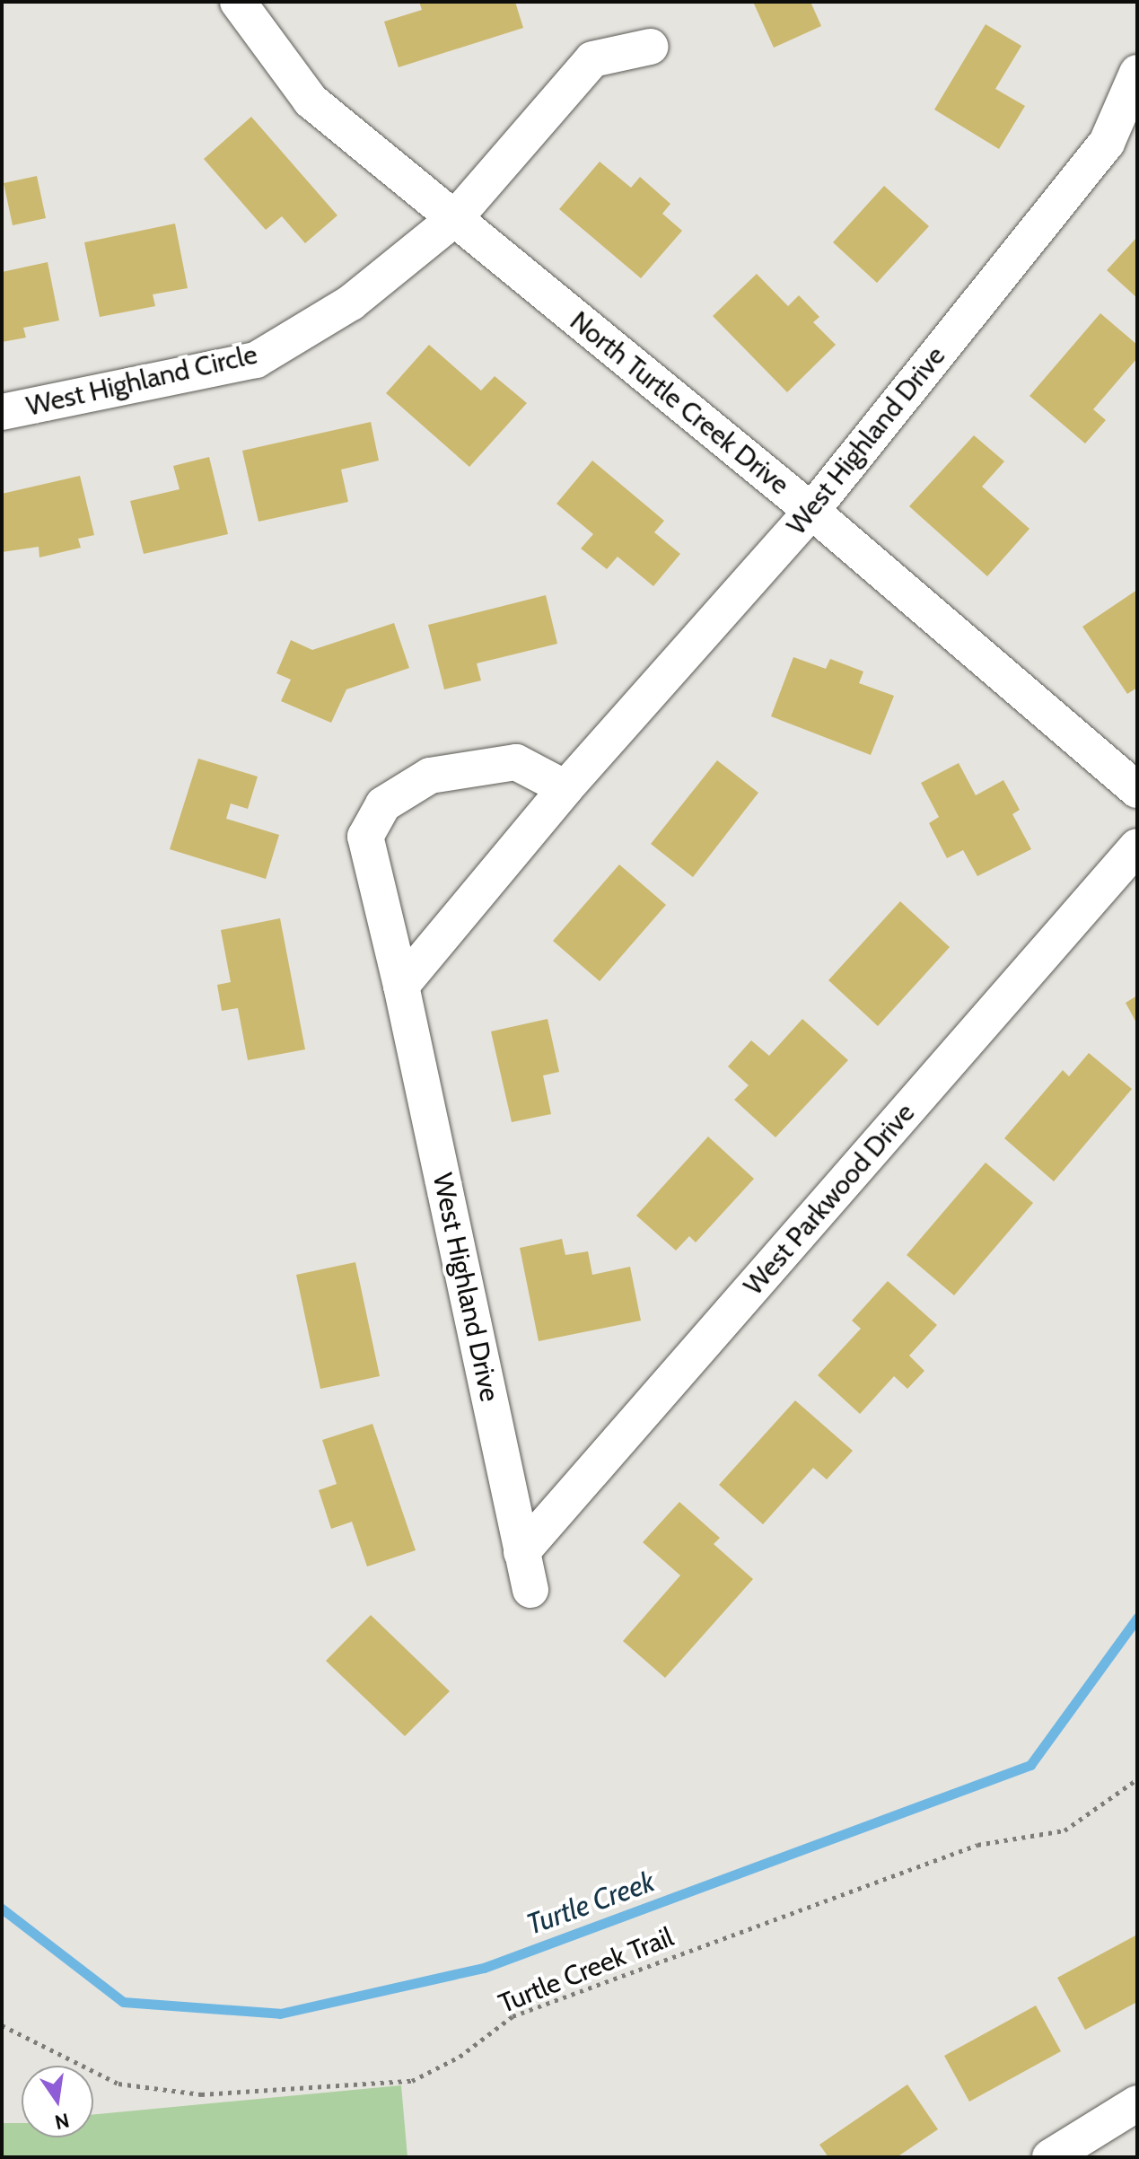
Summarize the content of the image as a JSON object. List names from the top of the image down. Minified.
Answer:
{"streets":{"street":["West Highland Circle","North Turtle Creek Drive","West Highland Drive","West Parkwood Drive"],"path":["Turtle Creek Trail"]},"crossings":[["West Highland Circle","North Turtle Creek Drive"],["North Turtle Creek Drive","West Highland Drive"],["West Highland Drive","West Parkwood Drive"]],"water":["Turtle Creek"],"north":"bottom"}
